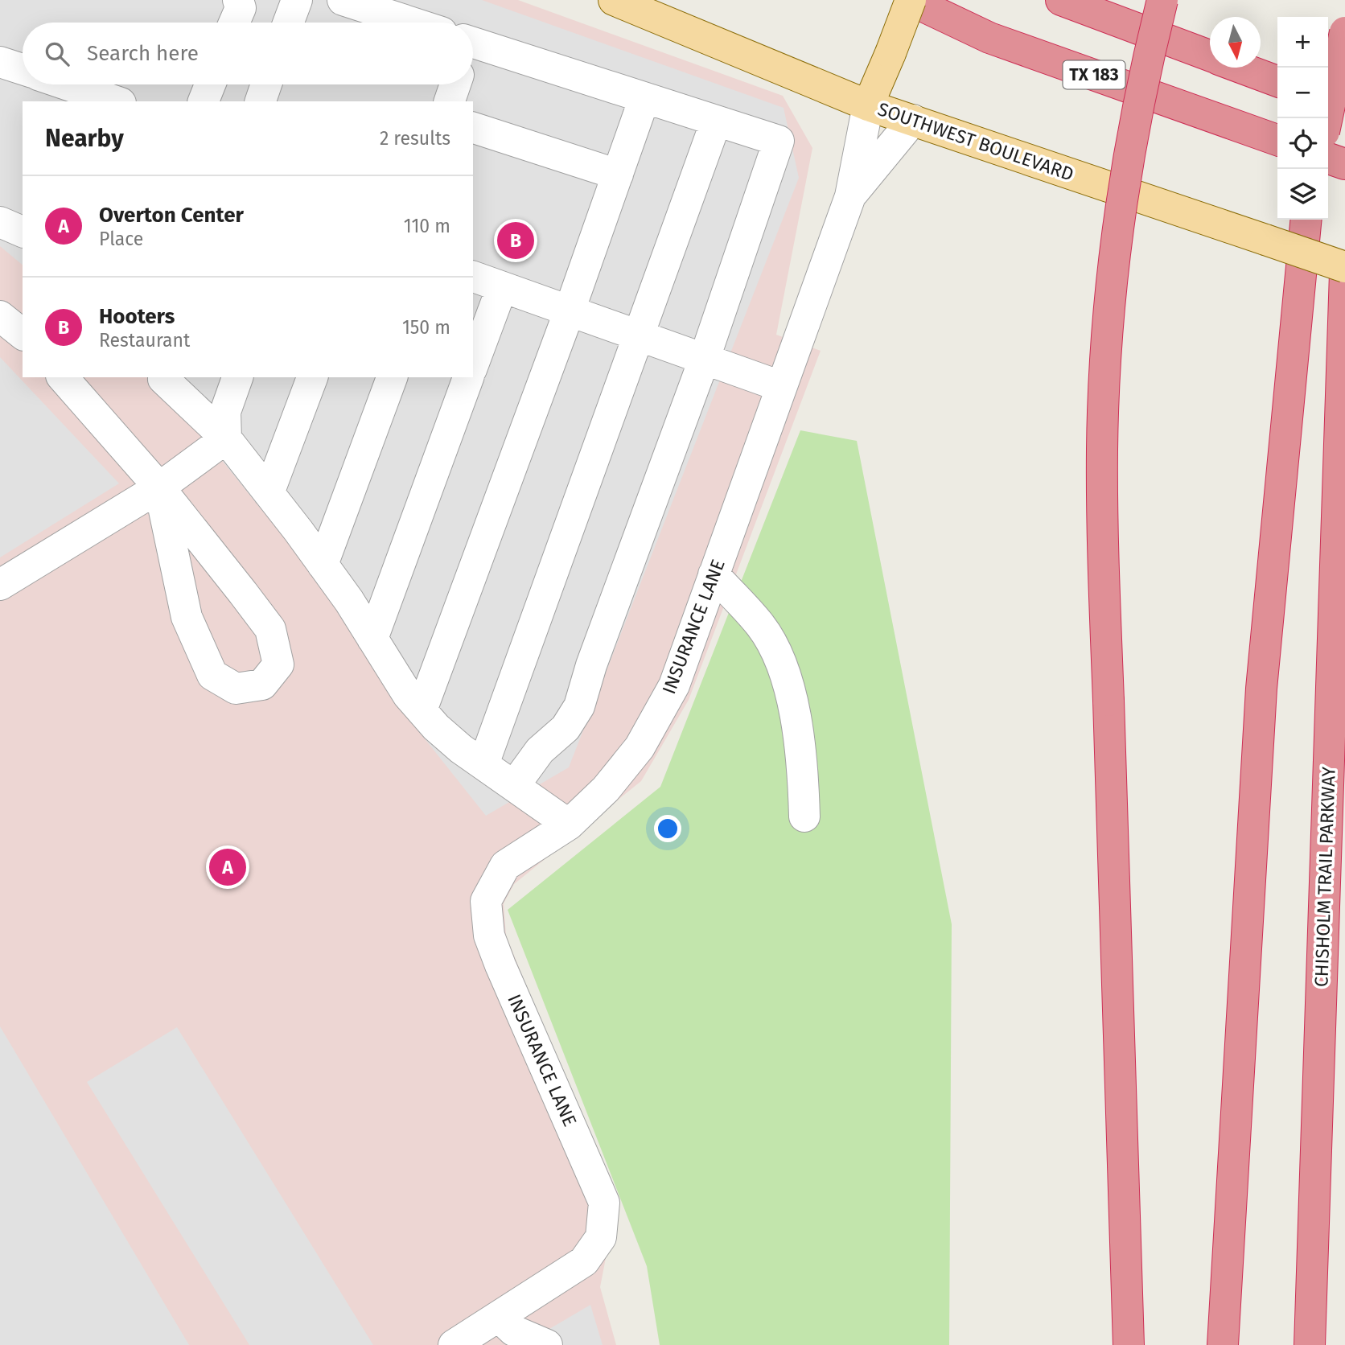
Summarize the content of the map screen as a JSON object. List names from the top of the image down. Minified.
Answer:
{"streets":{"highway":["TX 183","CHISHOLM TRAIL PARKWAY"],"main road":["SOUTHWEST BOULEVARD"],"street":["INSURANCE LANE"]},"crossings":[["SOUTHWEST BOULEVARD","INSURANCE LANE"]],"north":"bottom","page":{"map_buttons":["+","−"],"search":"Search here","heading":["Nearby","2 results"],"list":[{"mark":"A","name":"Overton Center","note":"Place","value":"110 m"},{"mark":"B","name":"Hooters","note":"Restaurant","value":"150 m"}],"pins":["B","A"]}}
